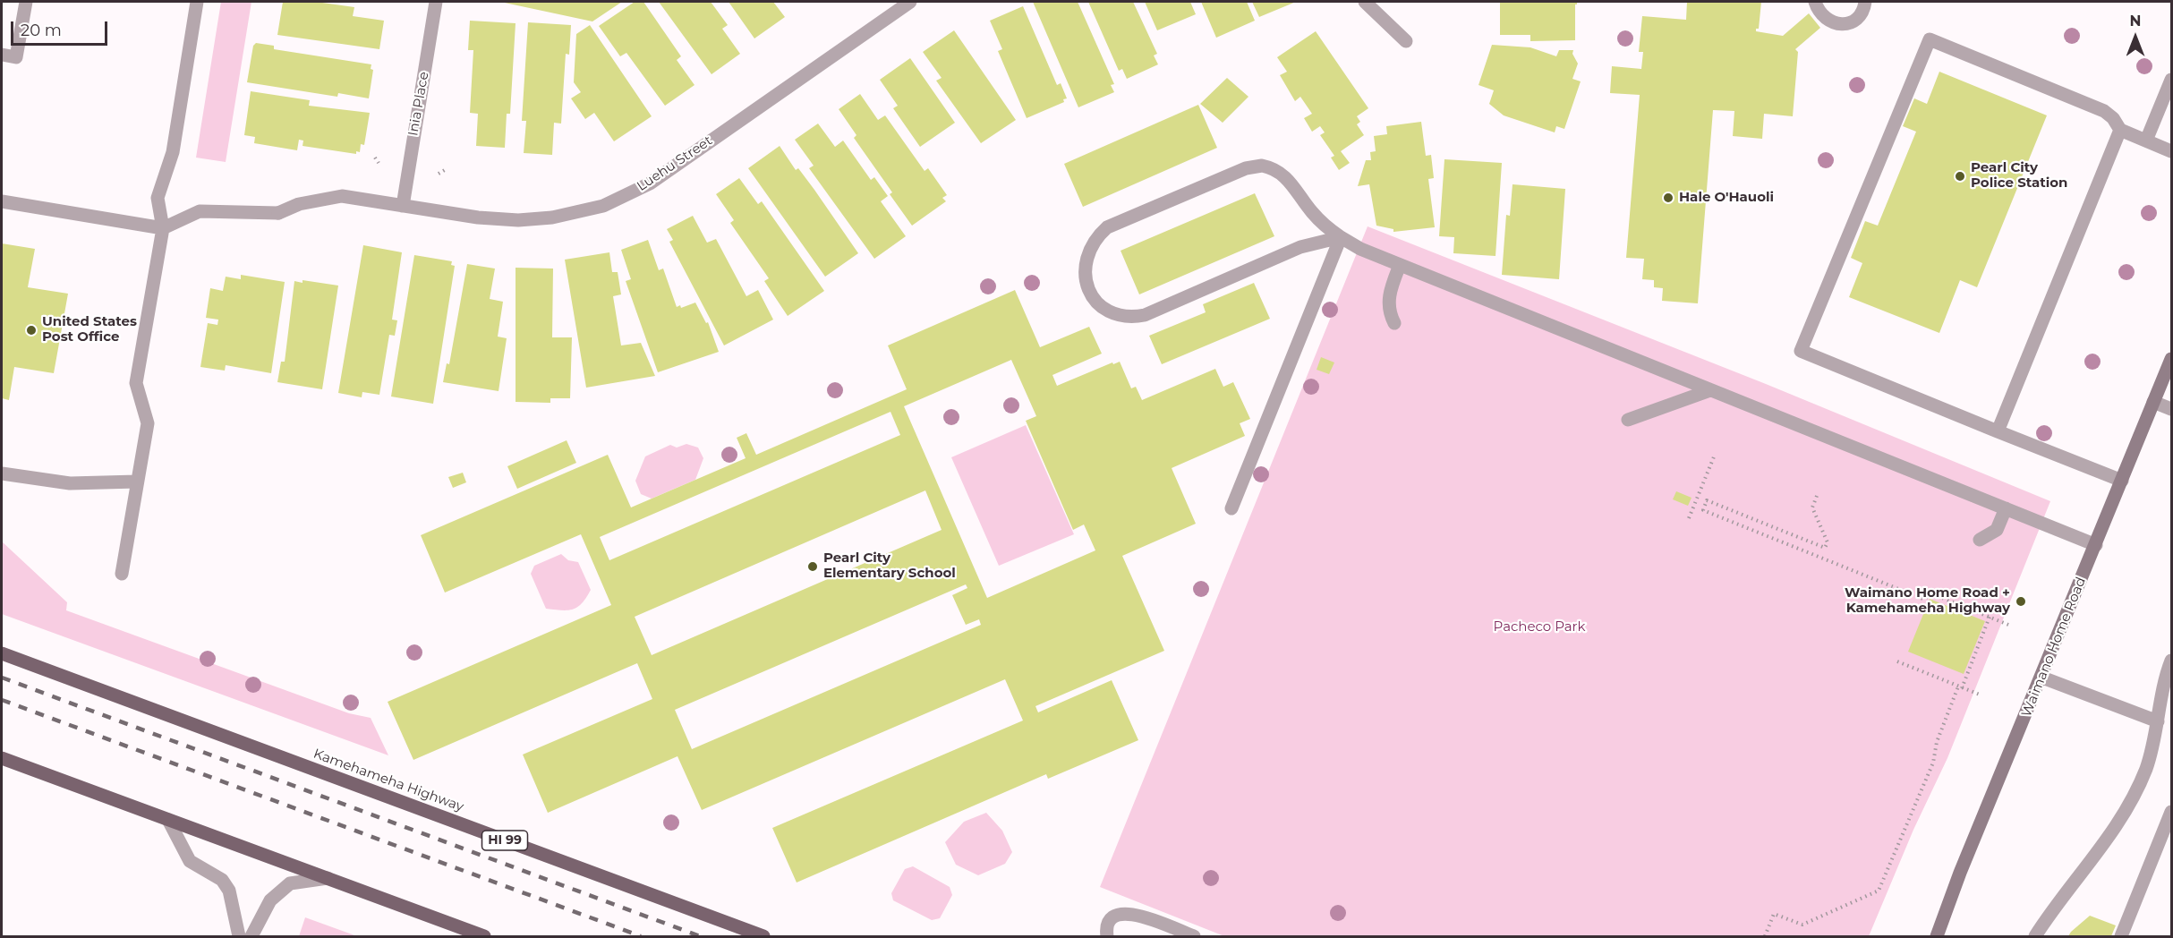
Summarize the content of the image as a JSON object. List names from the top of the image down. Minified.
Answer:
{"streets":{"main road":["Waimano Home Road","Kamehameha Highway","HI 99"],"street":["Inia Place","Luehu Street"]},"crossings":[["Inia Place","Luehu Street"]],"parks":["Pacheco Park"],"places":["Pearl City Police Station","Hale O'Hauoli","United States Post Office","Pearl City Elementary School","Waimano Home Road + Kamehameha Highway"],"scale_bar":"20 m","north":"top"}
